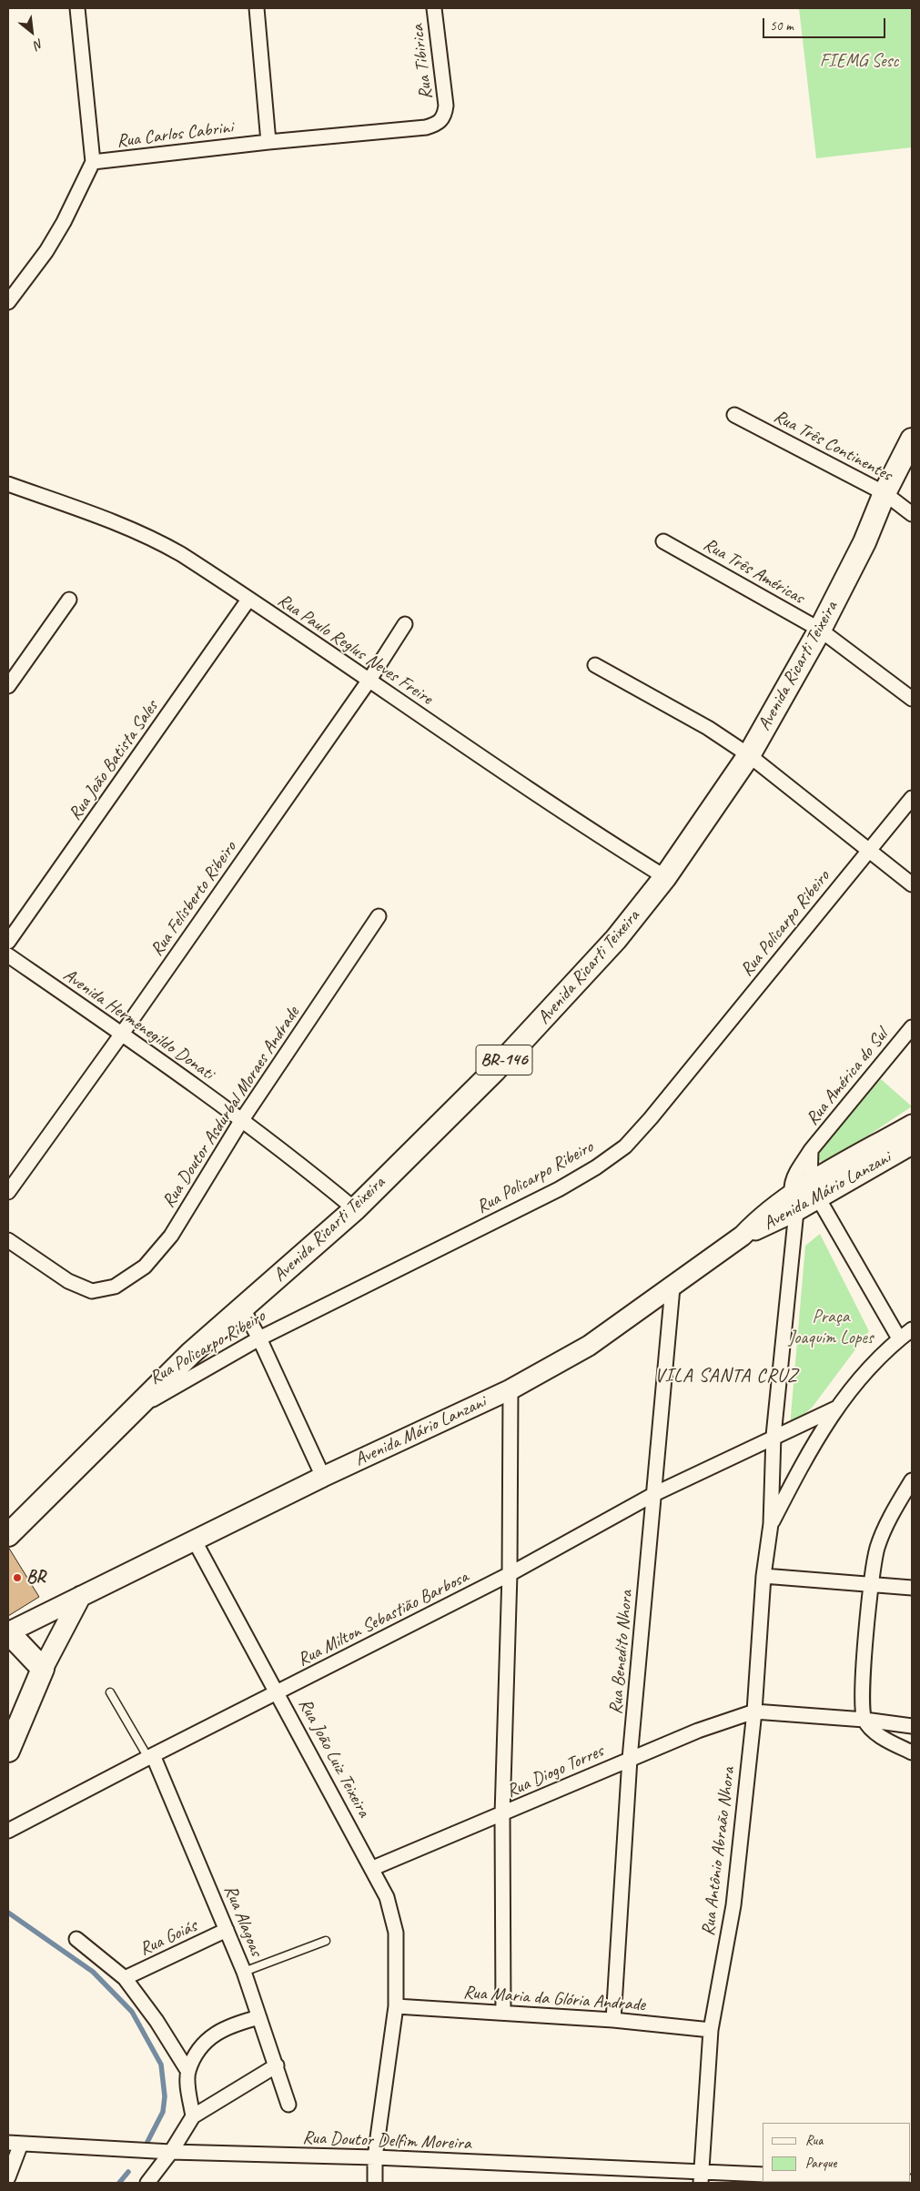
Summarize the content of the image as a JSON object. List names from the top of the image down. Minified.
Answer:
{"streets":{"main road":["Avenida Ricarti Teixeira","BR-146"],"street":["Rua Tibirica","Rua Carlos Cabrini","Rua Três Continentes","Rua Três Américas","Rua Paulo Reglus Neves Freire","Rua João Batista Sales","Rua Felisberto Ribeiro","Rua Policarpo Ribeiro","Avenida Hermenegildo Donati","Rua América do Sul","Rua Doutor Asdurbal Moraes Andrade","Avenida Mário Lanzani","Rua Milton Sebastião Barbosa","Rua Benedito Nhora","Rua João Luiz Teixeira","Rua Diogo Torres","Rua Antônio Abraão Nhora","Rua Alagoas","Rua Goiás","Rua Maria da Glória Andrade","Rua Doutor Delfim Moreira"]},"crossings":[["Rua Tibirica","Rua Carlos Cabrini"],["Rua Três Continentes","Avenida Ricarti Teixeira"],["Rua Três Américas","Avenida Ricarti Teixeira"],["Rua Paulo Reglus Neves Freire","Avenida Ricarti Teixeira"],["Rua Paulo Reglus Neves Freire","Rua João Batista Sales"],["Rua Paulo Reglus Neves Freire","Rua Felisberto Ribeiro"],["Avenida Ricarti Teixeira","Rua Policarpo Ribeiro"],["Avenida Ricarti Teixeira","Avenida Hermenegildo Donati"],["Rua Felisberto Ribeiro","Avenida Hermenegildo Donati"],["Avenida Hermenegildo Donati","Rua Doutor Asdurbal Moraes Andrade"],["Rua América do Sul","Avenida Mário Lanzani"],["Avenida Mário Lanzani","Rua Benedito Nhora"],["Avenida Mário Lanzani","Rua João Luiz Teixeira"],["Rua Milton Sebastião Barbosa","Rua Benedito Nhora"],["Rua Milton Sebastião Barbosa","Rua João Luiz Teixeira"],["Rua Milton Sebastião Barbosa","Rua Alagoas"],["Rua Benedito Nhora","Rua Diogo Torres"],["Rua Benedito Nhora","Rua Maria da Glória Andrade"],["Rua João Luiz Teixeira","Rua Diogo Torres"],["Rua João Luiz Teixeira","Rua Maria da Glória Andrade"],["Rua João Luiz Teixeira","Rua Doutor Delfim Moreira"],["Rua Diogo Torres","Rua Antônio Abraão Nhora"],["Rua Antônio Abraão Nhora","Rua Maria da Glória Andrade"],["Rua Antônio Abraão Nhora","Rua Doutor Delfim Moreira"],["Rua Alagoas","Rua Goiás"]],"districts":["VILA SANTA CRUZ"],"parks":["FIEMG Sesc","Praça Joaquim Lopes"],"places":["BR"],"legend":["Rua","Parque"],"scale_bar":"50 m","north":"bottom right"}
